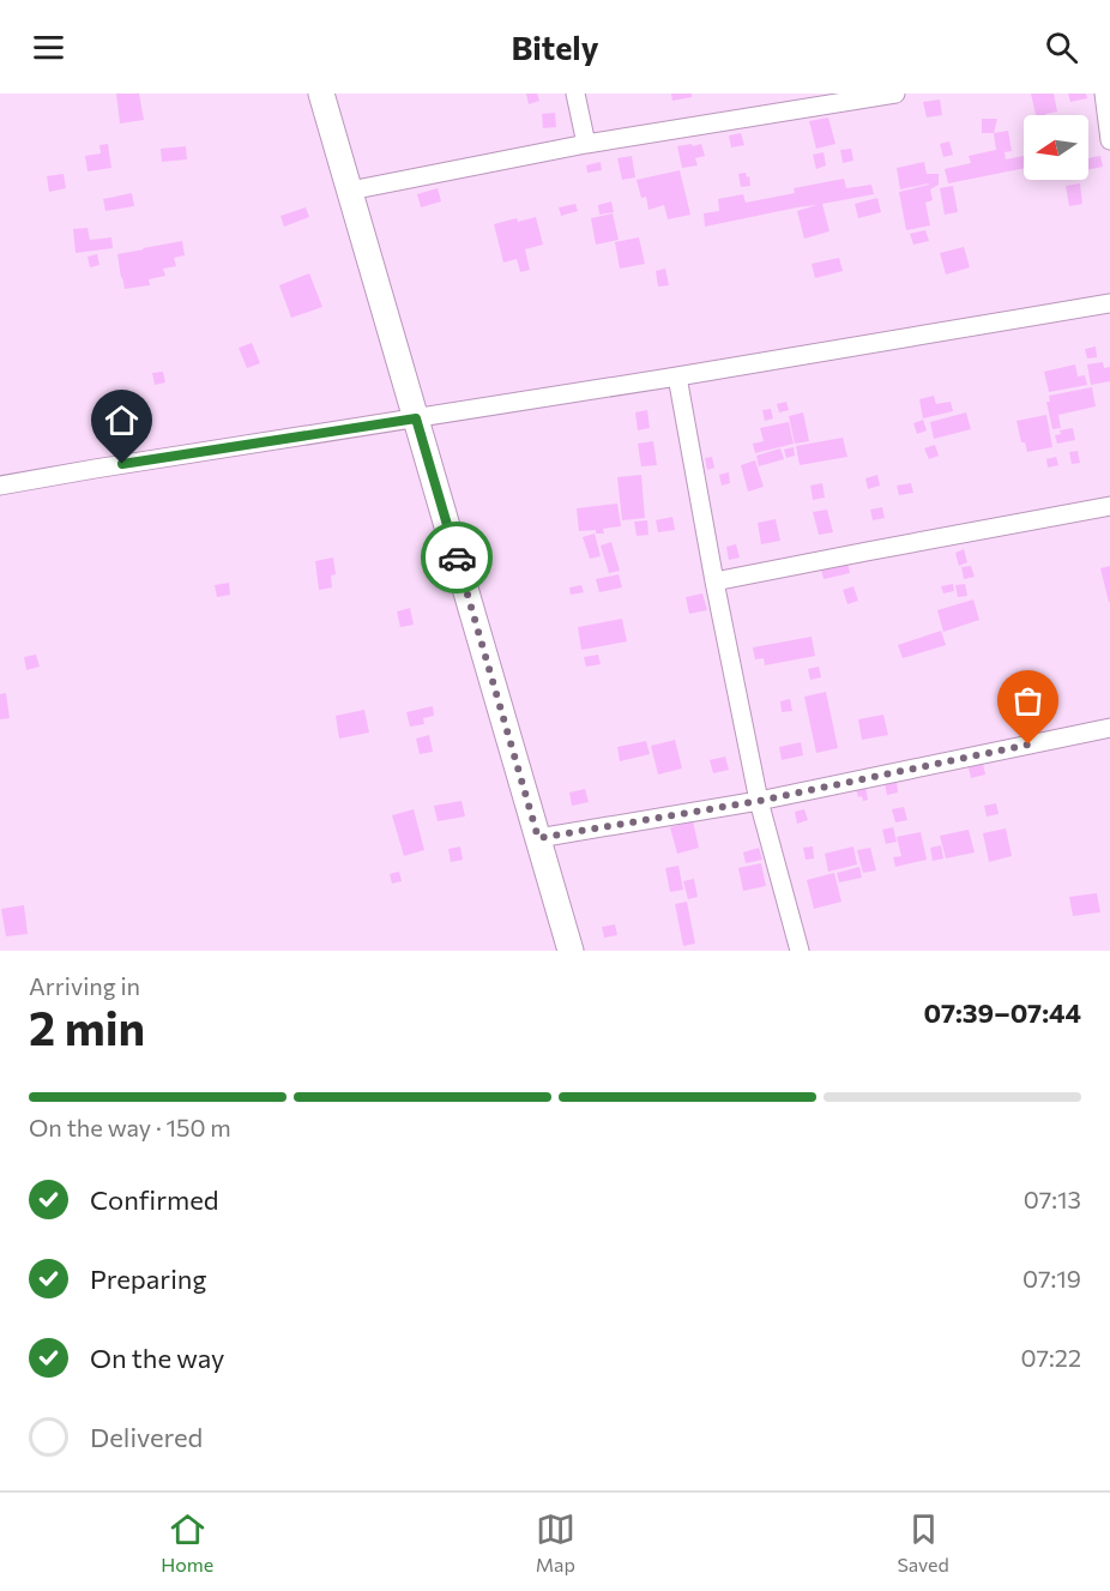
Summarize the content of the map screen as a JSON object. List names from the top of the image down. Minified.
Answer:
{"north":"left","page":{"header":"Bitely","heading":["2 min","Arriving in","07:39–07:44"],"bar":"On the way · 150 m","list":[["Confirmed","07:13"],["Preparing","07:19"],["On the way","07:22"],"Delivered"],"tabs":["Home","Map","Saved"]}}
